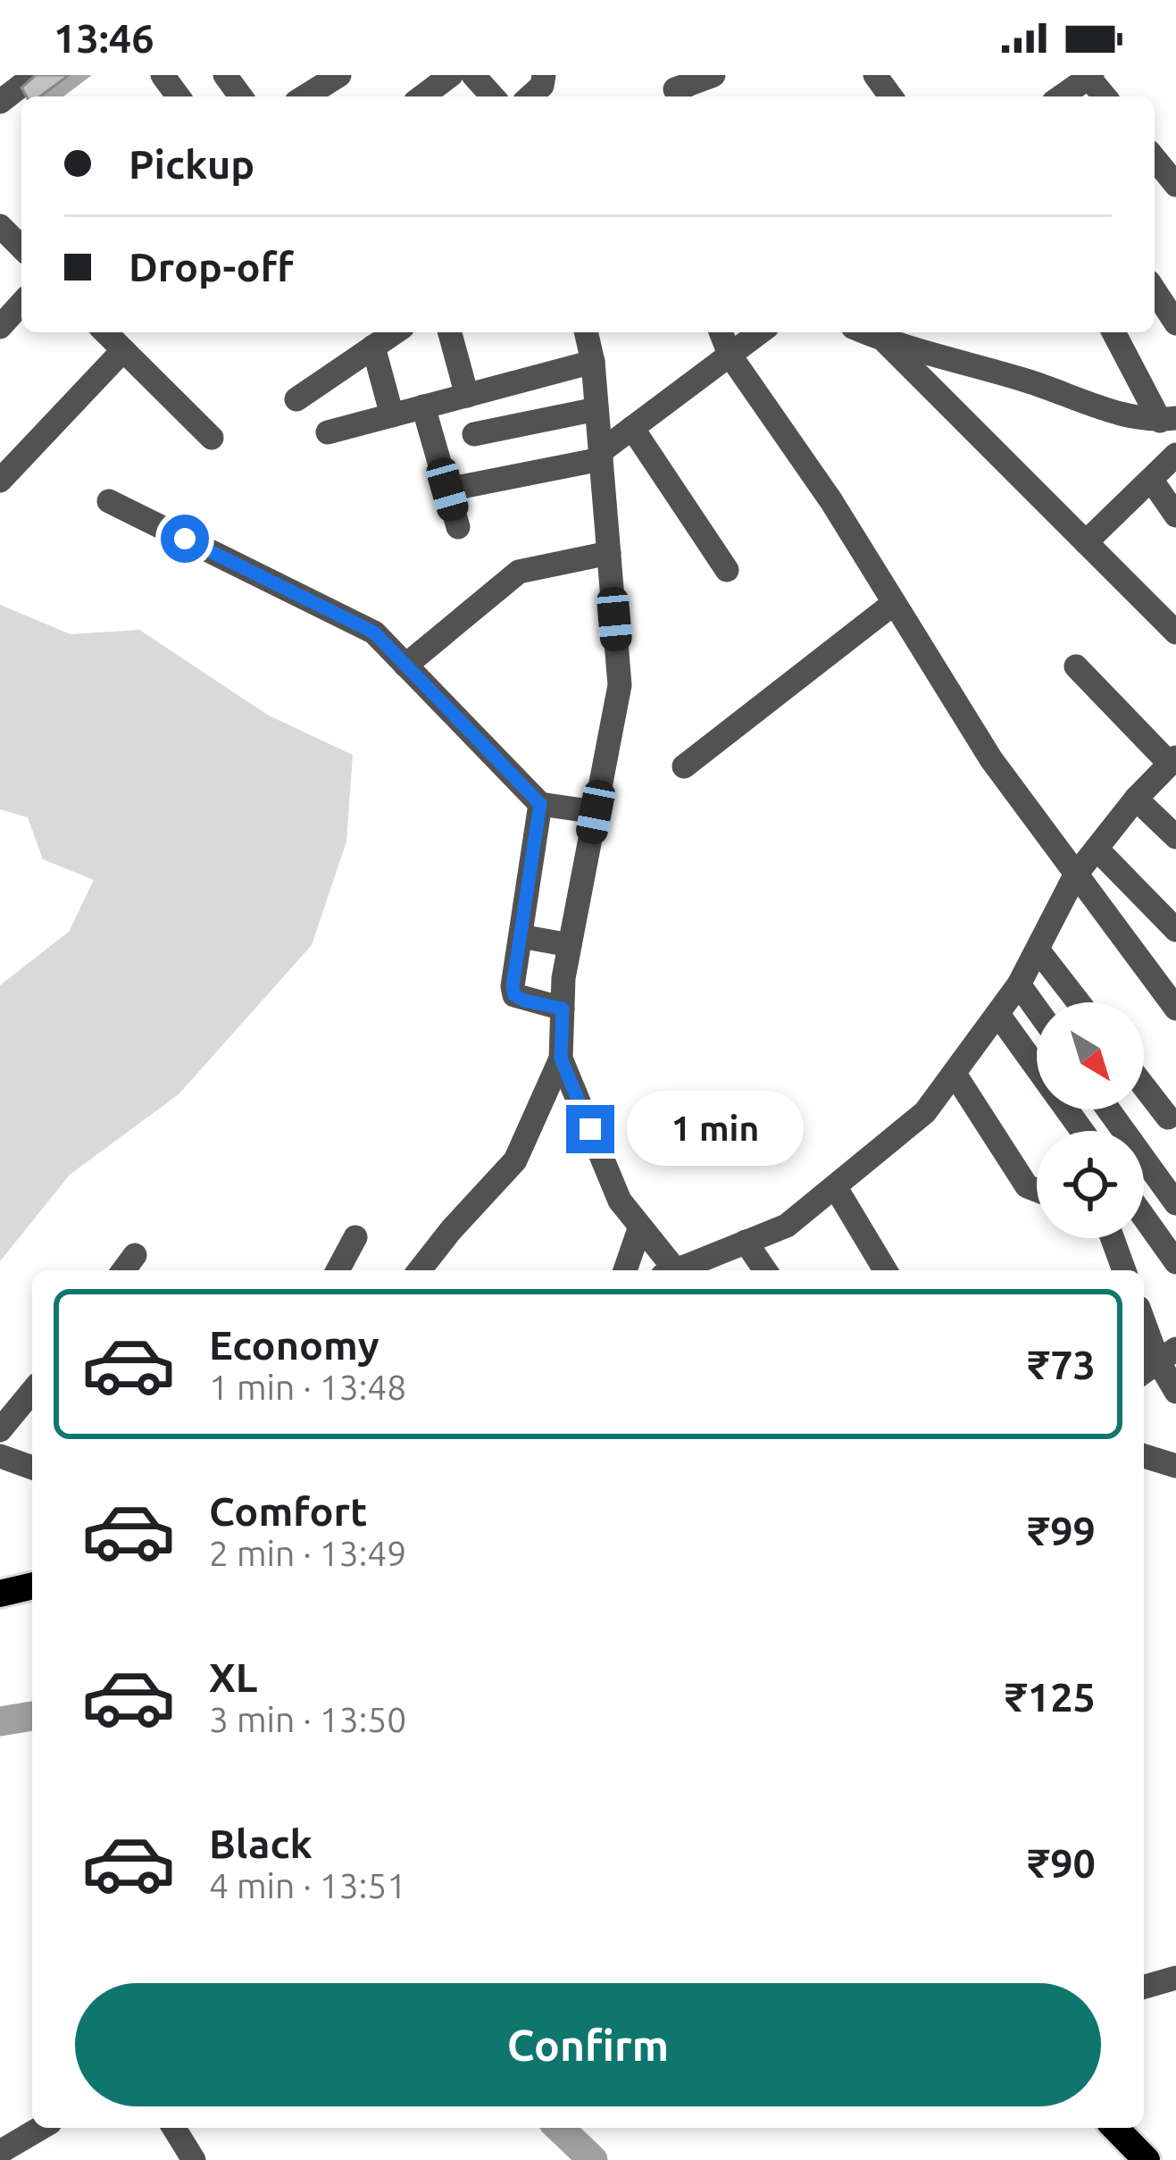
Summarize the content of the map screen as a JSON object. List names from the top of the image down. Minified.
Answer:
{"north":"bottom right","page":{"status":"13:46","banner":["Pickup","Drop-off"],"bubble":"1 min","list":[{"name":"Economy","note":"1 min · 13:48","value":"₹73"},{"name":"Comfort","note":"2 min · 13:49","value":"₹99"},{"name":"XL","note":"3 min · 13:50","value":"₹125"},{"name":"Black","note":"4 min · 13:51","value":"₹90"}],"buttons":"Confirm"}}
